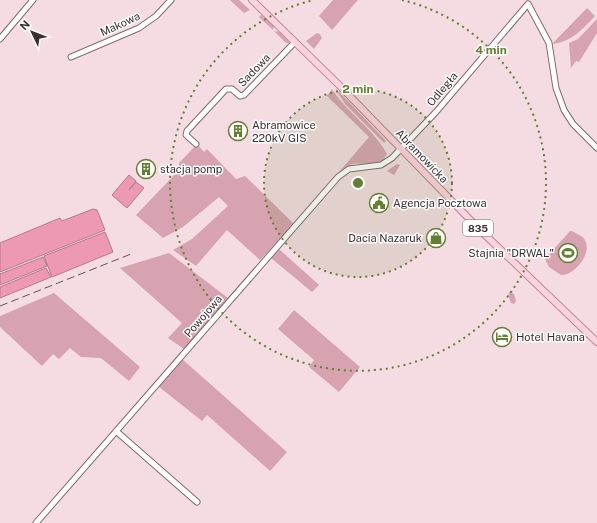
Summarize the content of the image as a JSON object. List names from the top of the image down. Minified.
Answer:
{"streets":{"main road":["Abramowicka","835"],"street":["Makowa","Sadowa","Odległa","Powojowa"]},"crossings":[["Sadowa","Abramowicka"],["Odległa","Abramowicka"],["Odległa","Powojowa"],["Abramowicka","Powojowa"]],"places":{"building":["Abramowice 220kV GIS","stacja pomp"],"public building":["Agencja Pocztowa"],"shop":["Dacia Nazaruk"],"sports":["Stajnia \"DRWAL\""],"hotel":["Hotel Havana"]},"north":"top left","rings":["4 min","2 min"]}
